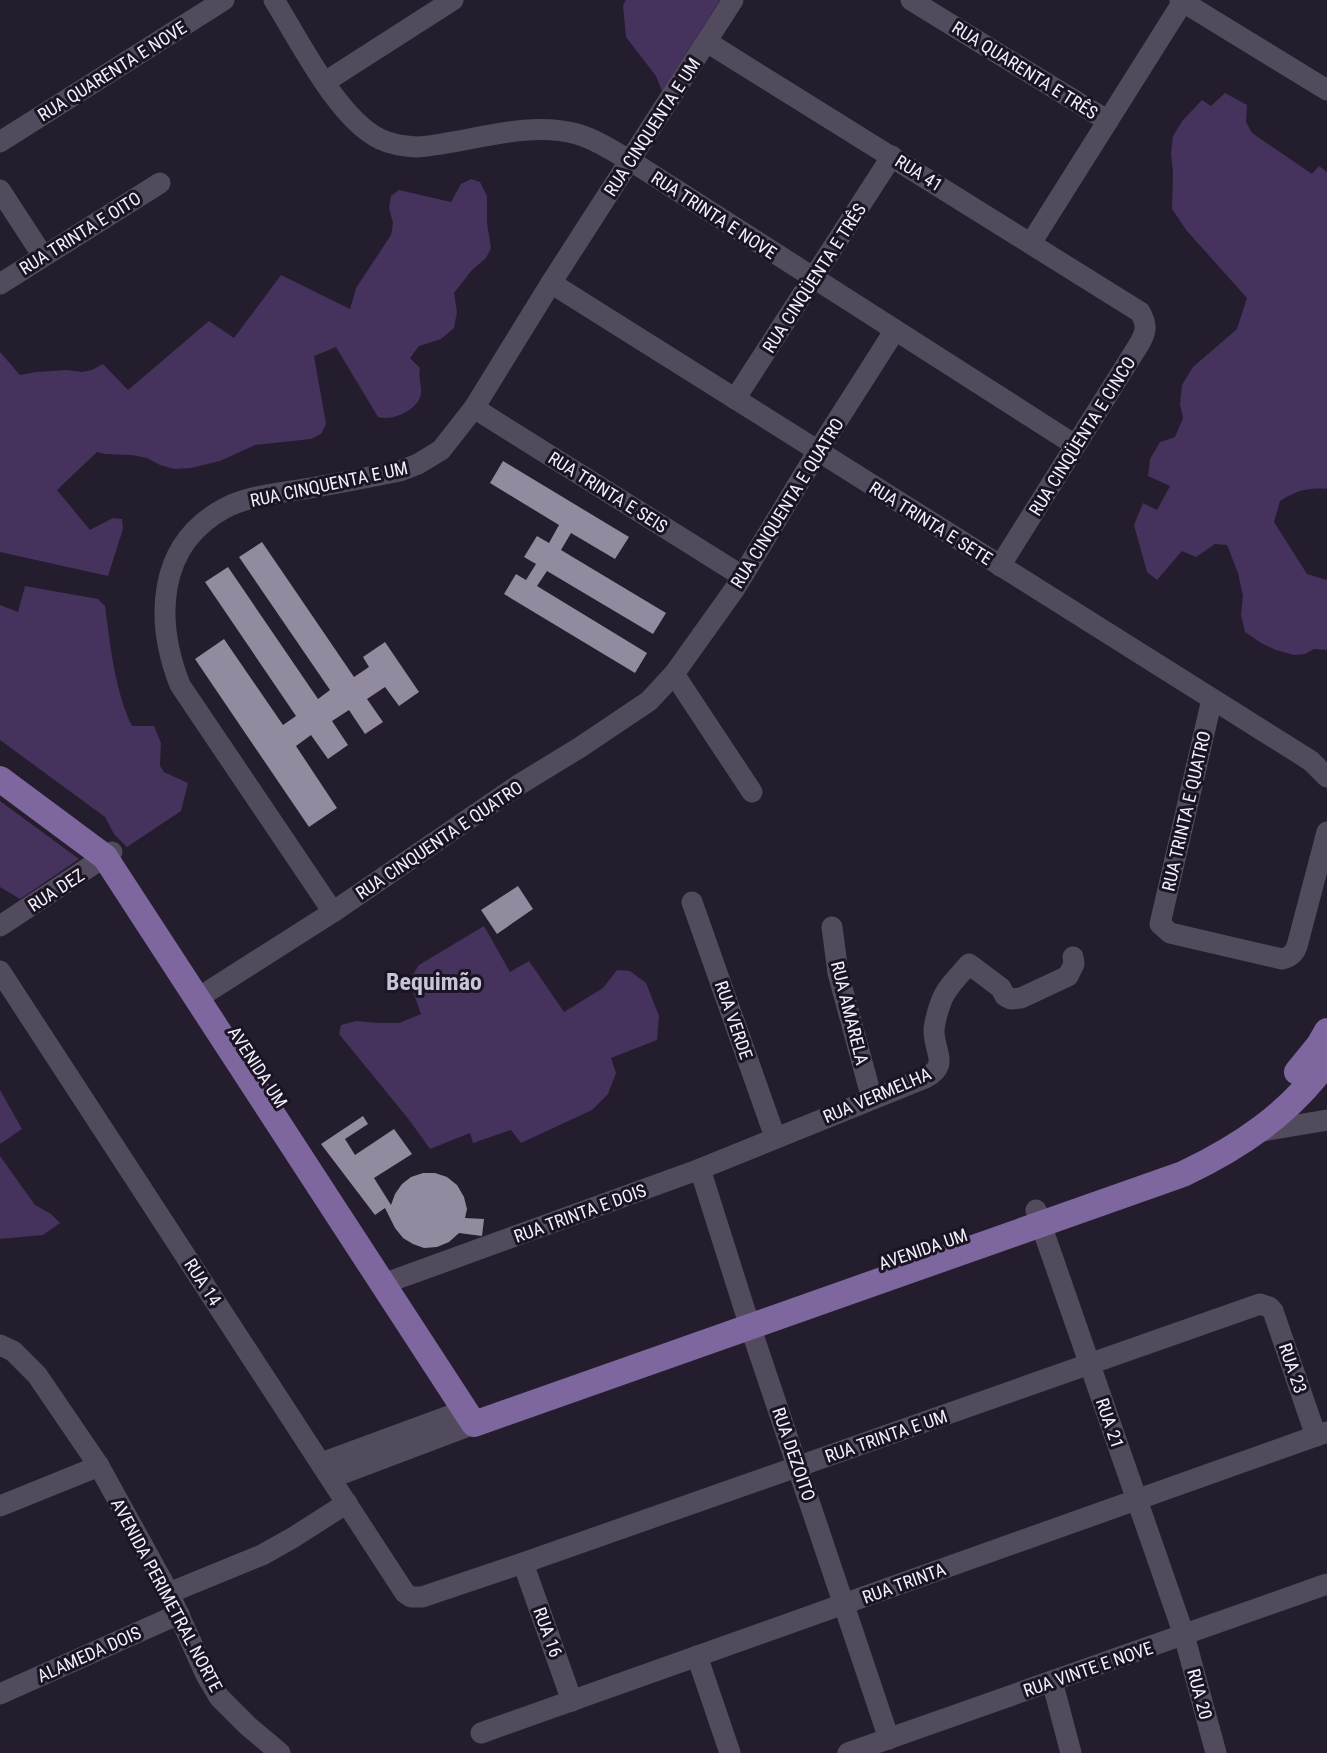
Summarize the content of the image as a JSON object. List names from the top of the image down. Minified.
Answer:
{"streets":{"main road":["AVENIDA UM"],"street":["RUA QUARENTA E TRÊS","RUA QUARENTA E NOVE","RUA CINQUENTA E UM","RUA 41","RUA TRINTA E NOVE","RUA TRINTA E OITO","RUA CINQÜENTA E TRÊS","RUA CINQÜENTA E CINCO","RUA TRINTA E SEIS","RUA CINQUENTA E QUATRO","RUA TRINTA E SETE","RUA TRINTA E QUATRO","RUA DEZ","RUA AMARELA","RUA VERDE","RUA VERMELHA","RUA TRINTA E DOIS","RUA 14","RUA 23","RUA 21","RUA TRINTA E UM","RUA DEZOITO","RUA TRINTA","AVENIDA PERIMETRAL NORTE","RUA 16","ALAMEDA DOIS","RUA VINTE E NOVE","RUA 20"]},"crossings":[["RUA CINQUENTA E UM","RUA 41"],["RUA CINQUENTA E UM","RUA TRINTA E NOVE"],["RUA CINQUENTA E UM","RUA TRINTA E SEIS"],["RUA CINQUENTA E UM","RUA CINQUENTA E QUATRO"],["RUA CINQUENTA E UM","RUA TRINTA E SETE"],["RUA 41","RUA CINQÜENTA E TRÊS"],["RUA 41","RUA CINQÜENTA E CINCO"],["RUA TRINTA E NOVE","RUA CINQÜENTA E TRÊS"],["RUA TRINTA E NOVE","RUA CINQÜENTA E CINCO"],["RUA TRINTA E NOVE","RUA CINQUENTA E QUATRO"],["RUA CINQÜENTA E TRÊS","RUA TRINTA E SETE"],["RUA CINQÜENTA E CINCO","RUA TRINTA E SETE"],["RUA TRINTA E SEIS","RUA CINQUENTA E QUATRO"],["RUA CINQUENTA E QUATRO","RUA TRINTA E SETE"],["RUA CINQUENTA E QUATRO","AVENIDA UM"],["RUA TRINTA E SETE","RUA TRINTA E QUATRO"],["RUA DEZ","AVENIDA UM"],["RUA AMARELA","RUA VERMELHA"],["RUA VERDE","RUA VERMELHA"],["RUA VERDE","RUA TRINTA E DOIS"],["AVENIDA UM","RUA TRINTA E DOIS"],["AVENIDA UM","RUA 14"],["AVENIDA UM","RUA 21"],["AVENIDA UM","RUA DEZOITO"],["RUA VERMELHA","RUA TRINTA E DOIS"],["RUA TRINTA E DOIS","RUA DEZOITO"],["RUA 14","RUA TRINTA E UM"],["RUA 23","RUA TRINTA E UM"],["RUA 23","RUA TRINTA"],["RUA 21","RUA TRINTA E UM"],["RUA 21","RUA TRINTA"],["RUA 21","RUA VINTE E NOVE"],["RUA 21","RUA 20"],["RUA TRINTA E UM","RUA DEZOITO"],["RUA TRINTA E UM","RUA 16"],["RUA DEZOITO","RUA TRINTA"],["RUA DEZOITO","RUA VINTE E NOVE"],["RUA TRINTA","RUA 16"],["AVENIDA PERIMETRAL NORTE","ALAMEDA DOIS"],["RUA VINTE E NOVE","RUA 20"]],"districts":["Bequimão"]}
